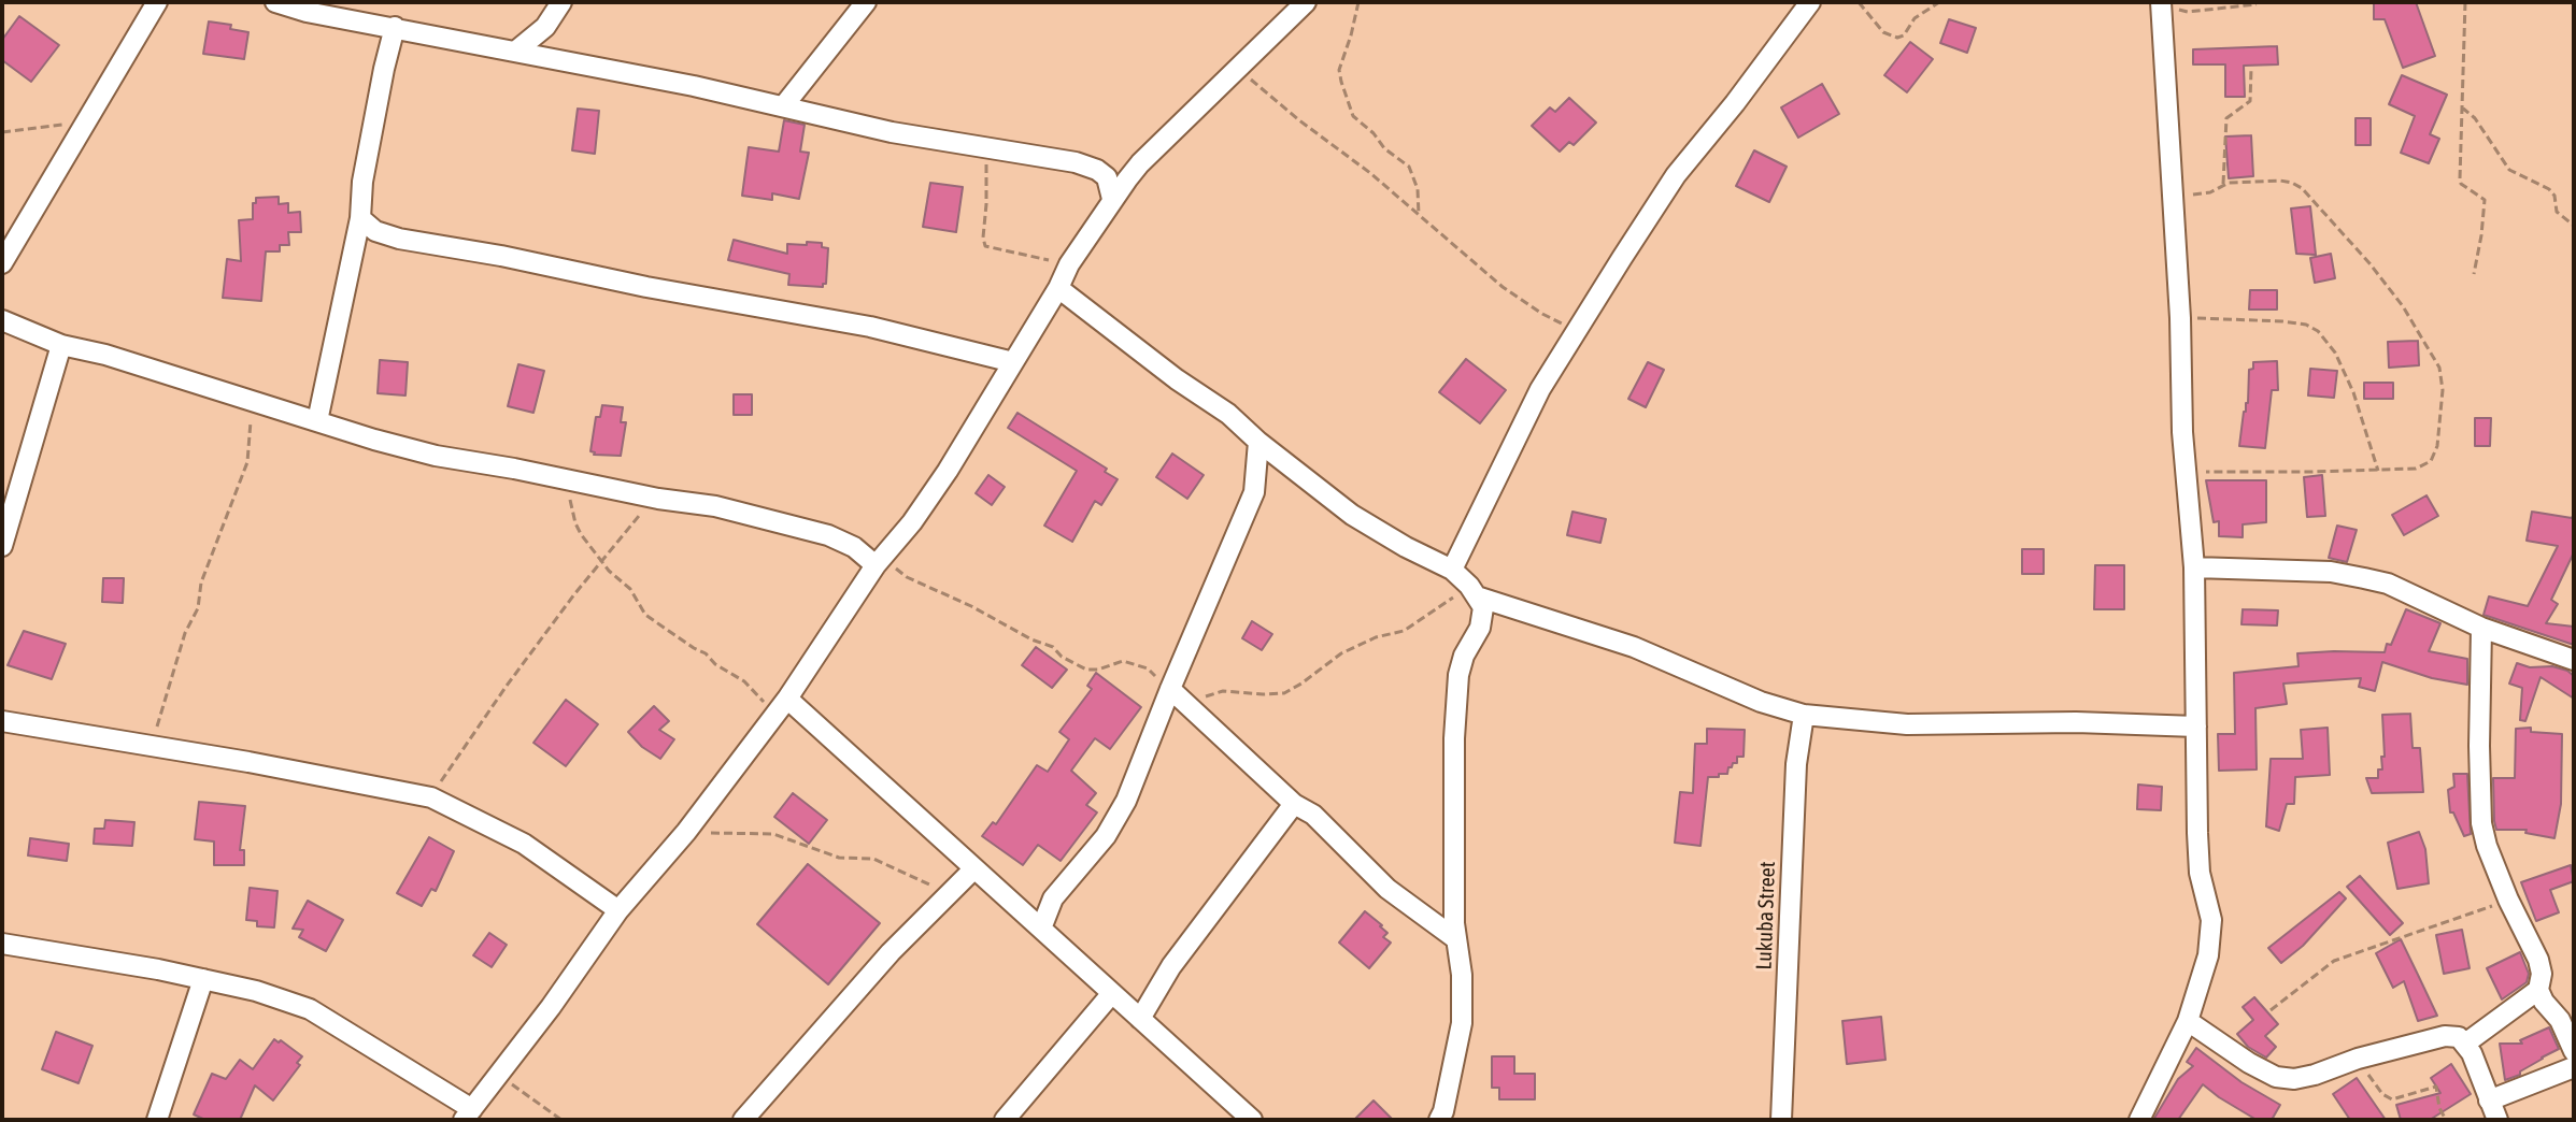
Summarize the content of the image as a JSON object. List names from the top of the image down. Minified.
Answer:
{"streets":{"street":["Lukuba Street"]}}
